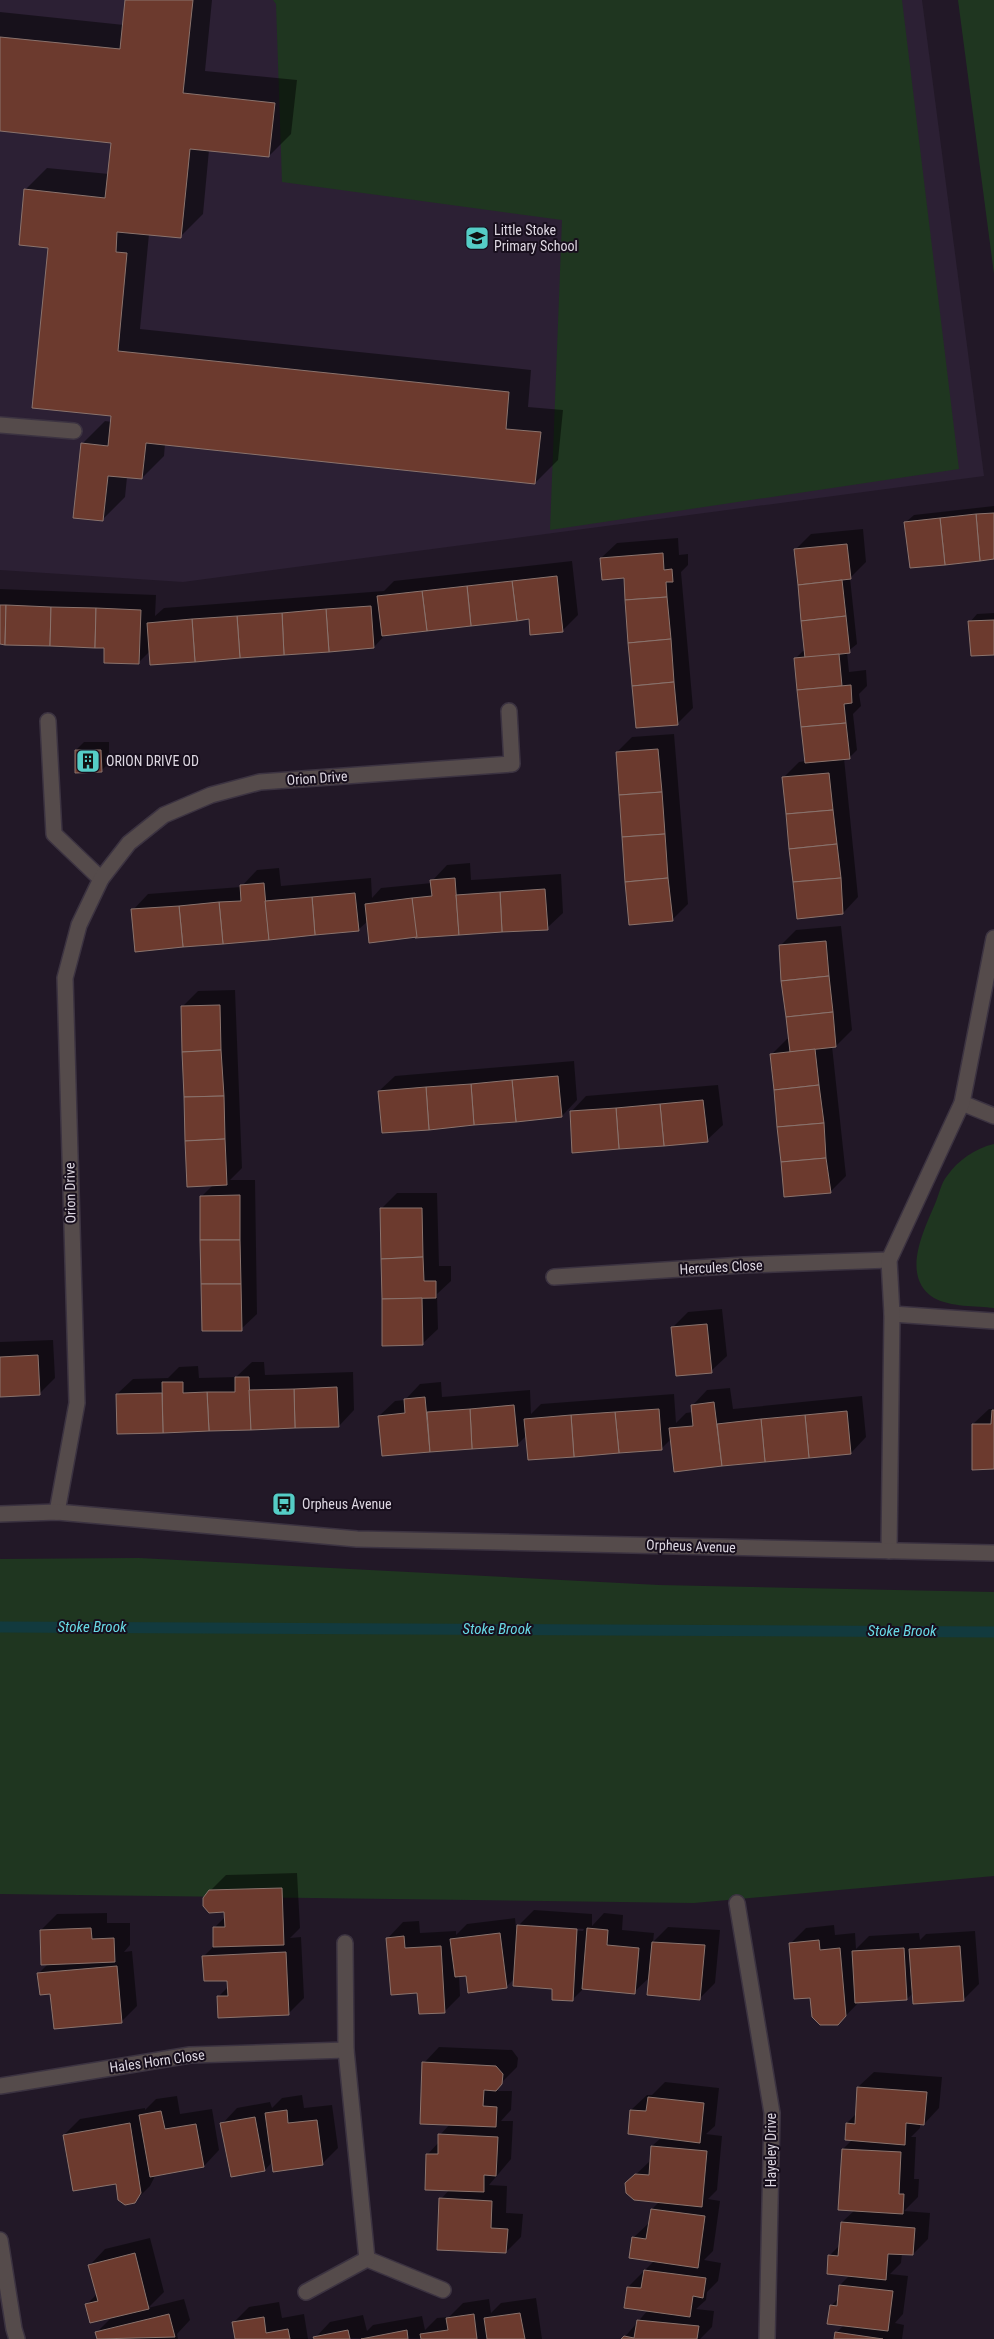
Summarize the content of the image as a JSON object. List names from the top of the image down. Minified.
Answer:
{"streets":{"street":["Orion Drive","Hercules Close","Orpheus Avenue","Hales Horn Close","Hayeley Drive"]},"crossings":[["Orion Drive","Orpheus Avenue"]],"water":["Stoke Brook"],"places":{"school or university":["Little Stoke Primary School"],"building":["ORION DRIVE OD"],"bus stop":["Orpheus Avenue"]}}
